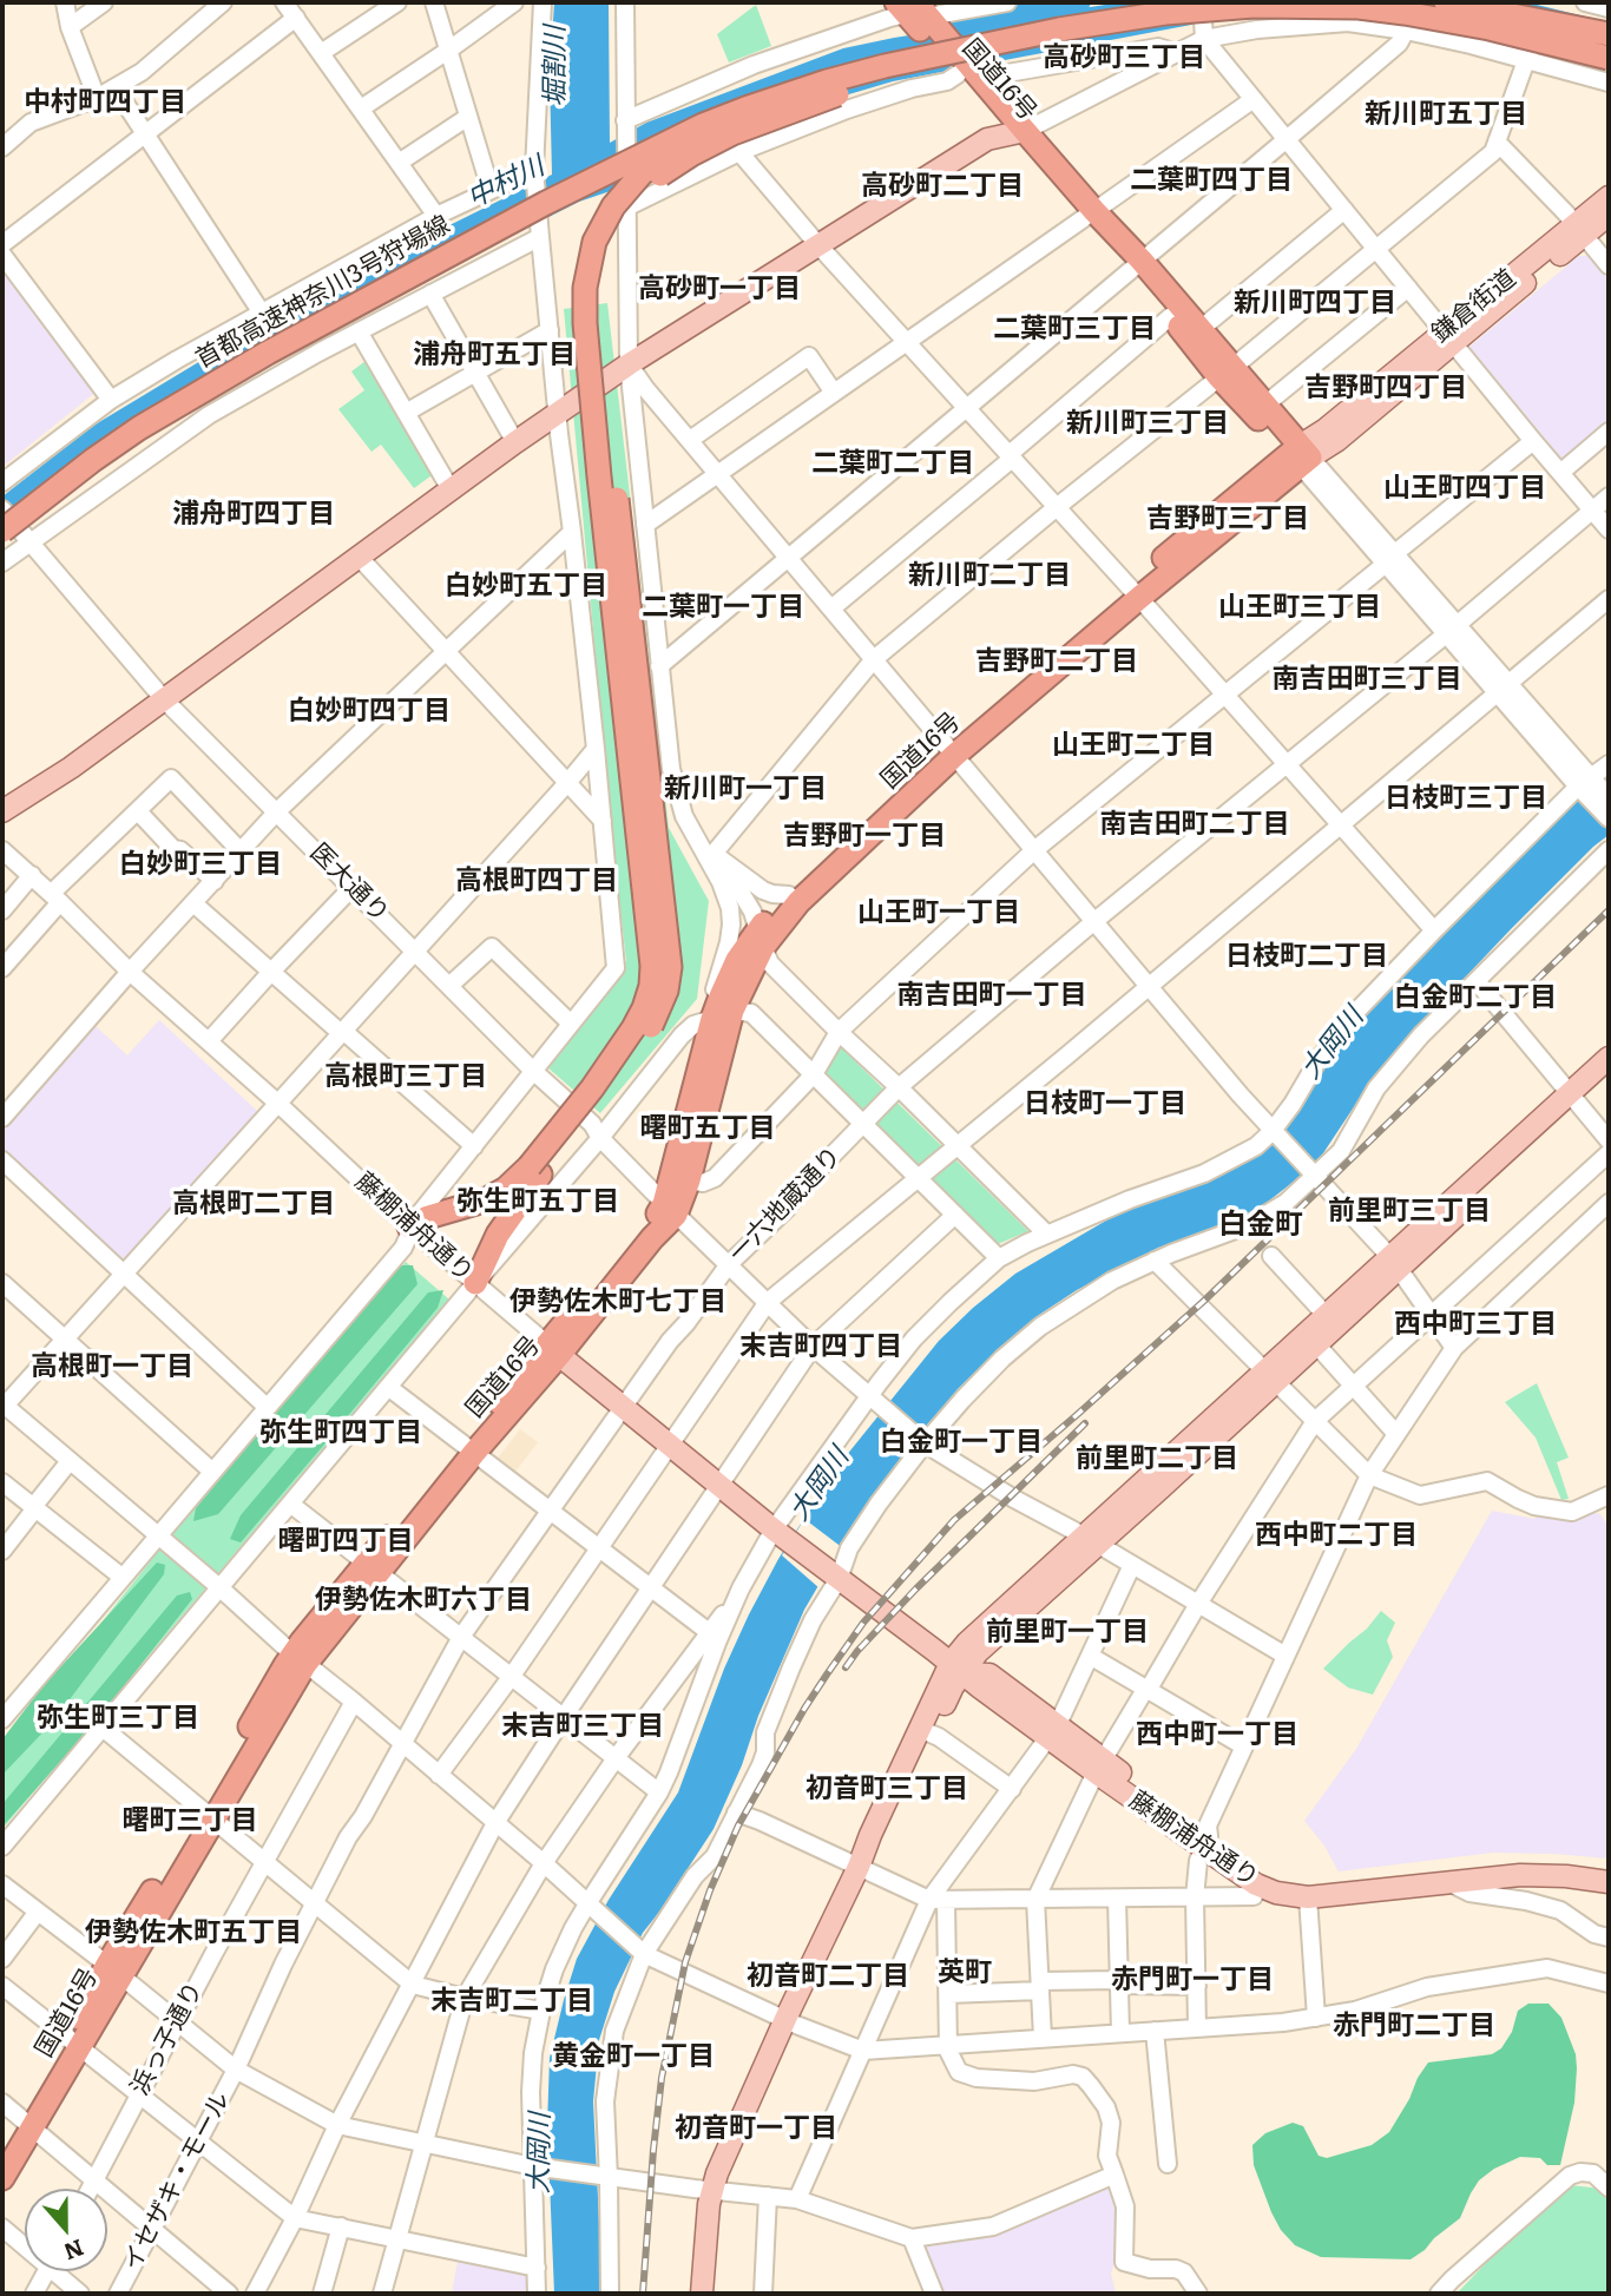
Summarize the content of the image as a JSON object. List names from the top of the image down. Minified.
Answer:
{"streets":{"highway":["国道16号","首都高速神奈川3号狩場線"],"main road":["鎌倉街道","藤棚浦舟通り"],"street":["医大通り","一六地蔵通り","浜っ子通り","イセザキ・モール"]},"crossings":[["国道16号","鎌倉街道"],["国道16号","医大通り"],["国道16号","藤棚浦舟通り"],["首都高速神奈川3号狩場線","医大通り"],["医大通り","一六地蔵通り"],["一六地蔵通り","藤棚浦舟通り"],["一六地蔵通り","イセザキ・モール"]],"districts":["高砂町三丁目","中村町四丁目","新川町五丁目","二葉町四丁目","高砂町二丁目","高砂町一丁目","新川町四丁目","二葉町三丁目","浦舟町五丁目","吉野町四丁目","新川町三丁目","二葉町二丁目","山王町四丁目","浦舟町四丁目","吉野町三丁目","新川町二丁目","白妙町五丁目","二葉町一丁目","山王町三丁目","吉野町二丁目","南吉田町三丁目","白妙町四丁目","山王町二丁目","新川町一丁目","日枝町三丁目","南吉田町二丁目","吉野町一丁目","白妙町三丁目","高根町四丁目","山王町一丁目","日枝町二丁目","南吉田町一丁目","白金町二丁目","高根町三丁目","日枝町一丁目","曙町五丁目","弥生町五丁目","高根町二丁目","前里町三丁目","白金町","伊勢佐木町七丁目","西中町三丁目","末吉町四丁目","高根町一丁目","弥生町四丁目","白金町一丁目","前里町二丁目","西中町二丁目","曙町四丁目","伊勢佐木町六丁目","前里町一丁目","弥生町三丁目","末吉町三丁目","西中町一丁目","初音町三丁目","曙町三丁目","伊勢佐木町五丁目","英町","初音町二丁目","赤門町一丁目","末吉町二丁目","赤門町二丁目","黄金町一丁目","初音町一丁目"],"water":["堀割川","中村川","大岡川"],"north":"bottom"}
